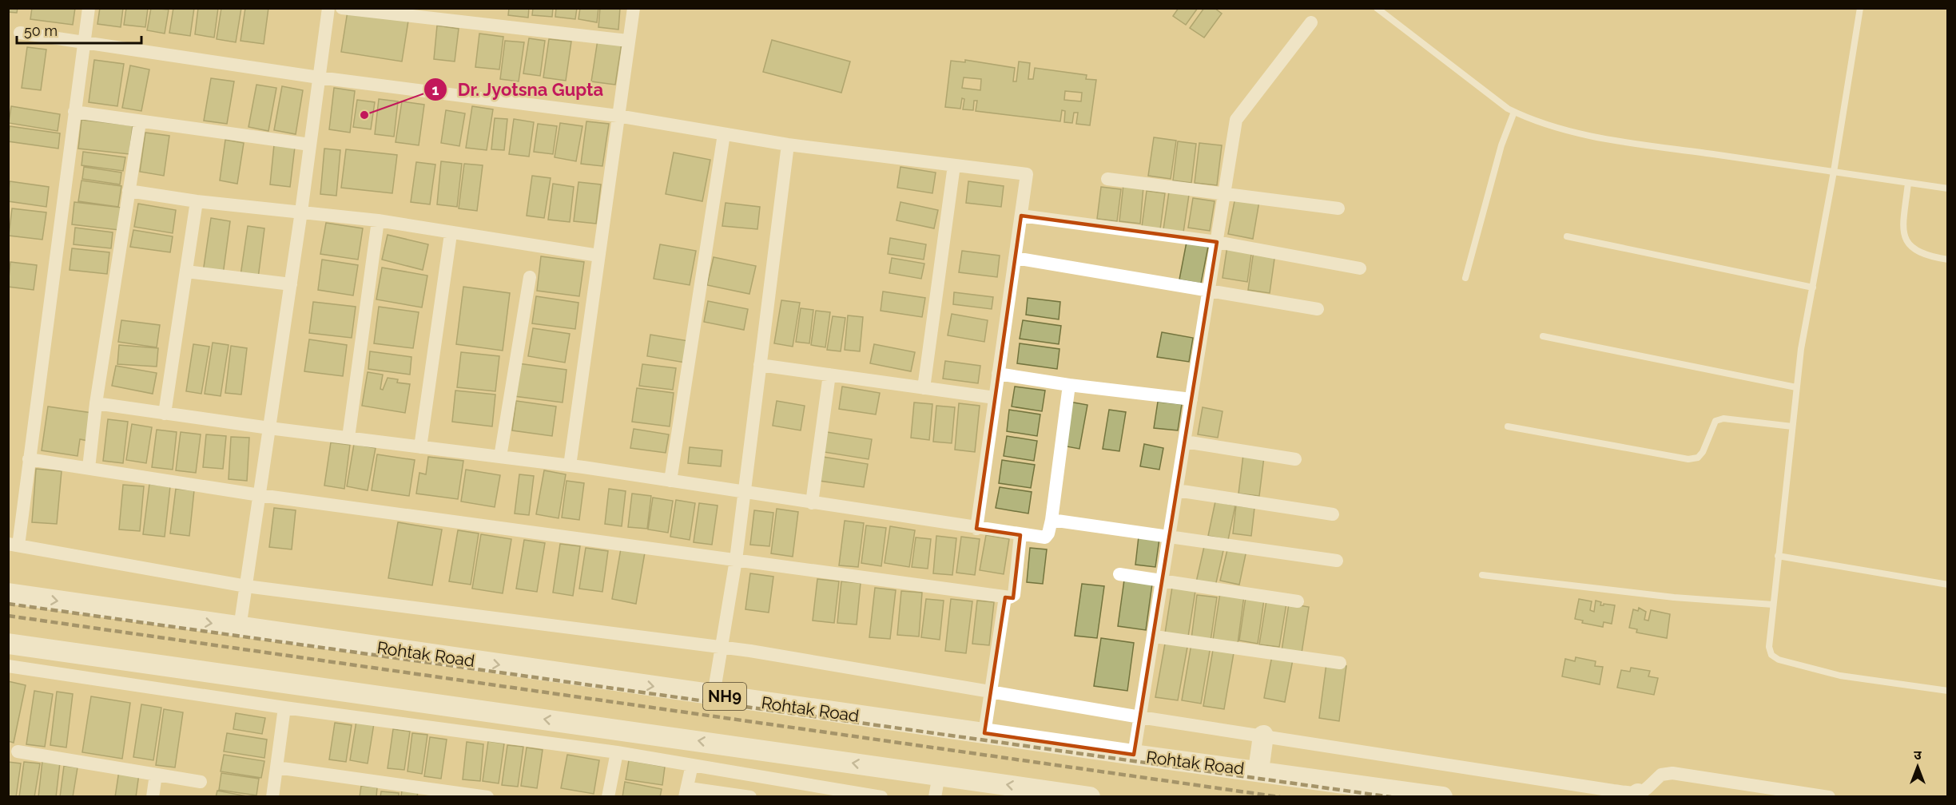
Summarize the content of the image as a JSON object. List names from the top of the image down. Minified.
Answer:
{"streets":{"main road":["Rohtak Road","NH9"]},"places":["Dr. Jyotsna Gupta"],"scale_bar":"50 m","north":"top"}
